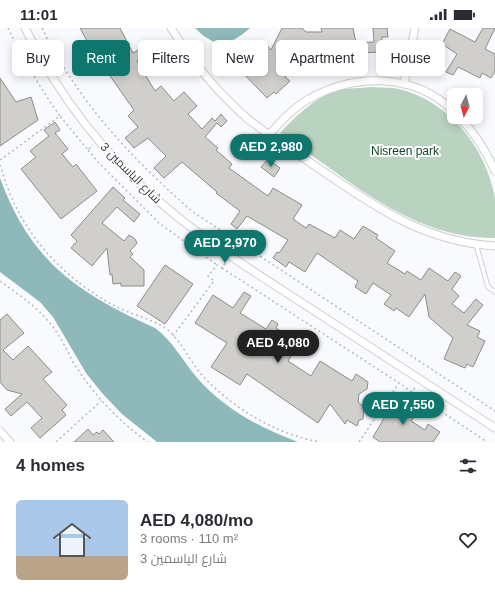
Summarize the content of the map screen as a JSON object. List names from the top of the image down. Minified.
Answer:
{"streets":{"street":["شارع الياسمين 3"]},"parks":["Nisreen park"],"north":"bottom","page":{"status":"11:01","chip":["Buy","Rent","Filters","New","Apartment","House"],"price":["AED 2,980","AED 2,970","AED 4,080","AED 7,550"],"heading":"4 homes","list":[{"name":"AED 4,080/mo","note":"3 rooms · 110 m² · شارع الياسمين 3"}]}}
